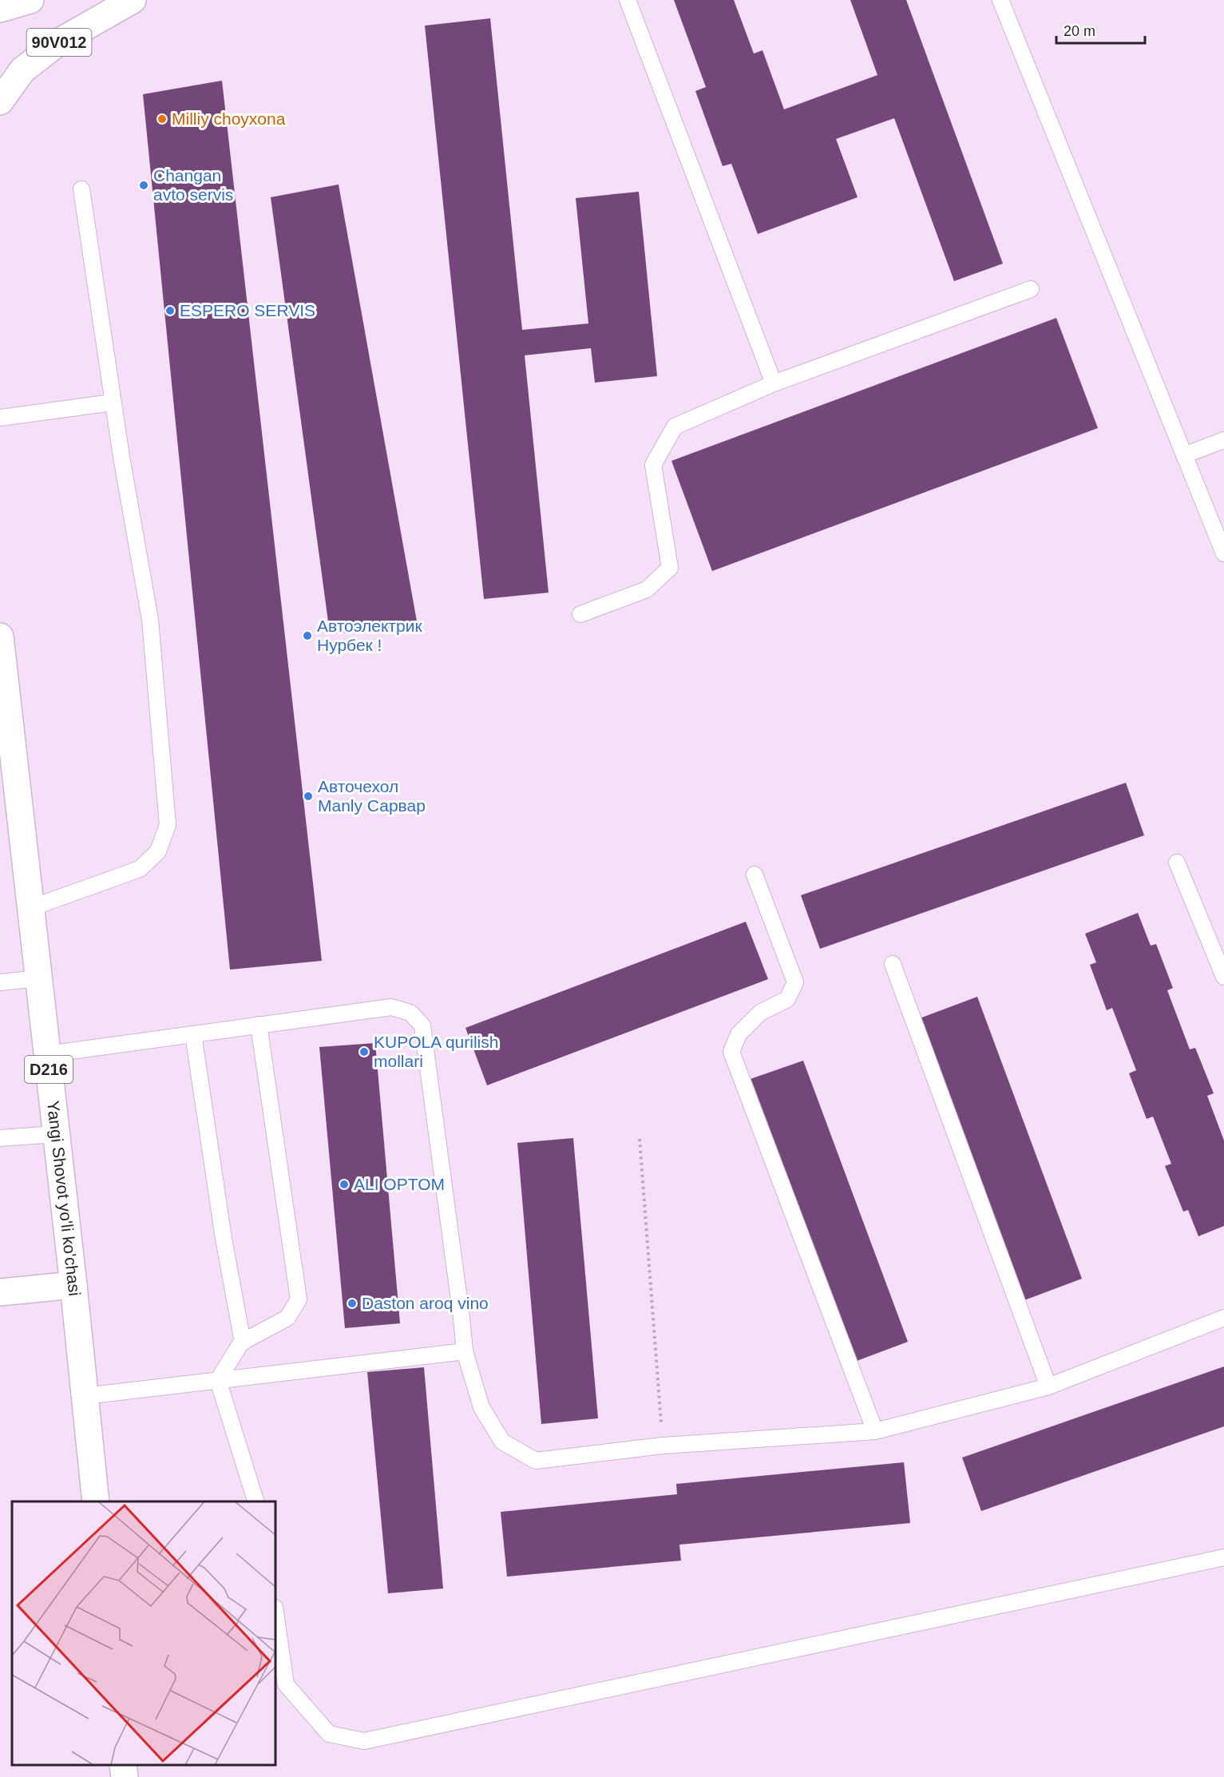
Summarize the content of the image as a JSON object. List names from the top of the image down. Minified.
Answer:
{"streets":{"main road":["90V012","D216","Yangi Shovot yo'li ko'chasi"]},"places":["Milliy choyxona","Changan avto servis","ESPERO SERVIS","Автоэлектрик Нурбек !","Авточехол Manly Сарвар","KUPOLA qurilish mollari","ALI OPTOM","Daston aroq vino"],"scale_bar":"20 m"}
